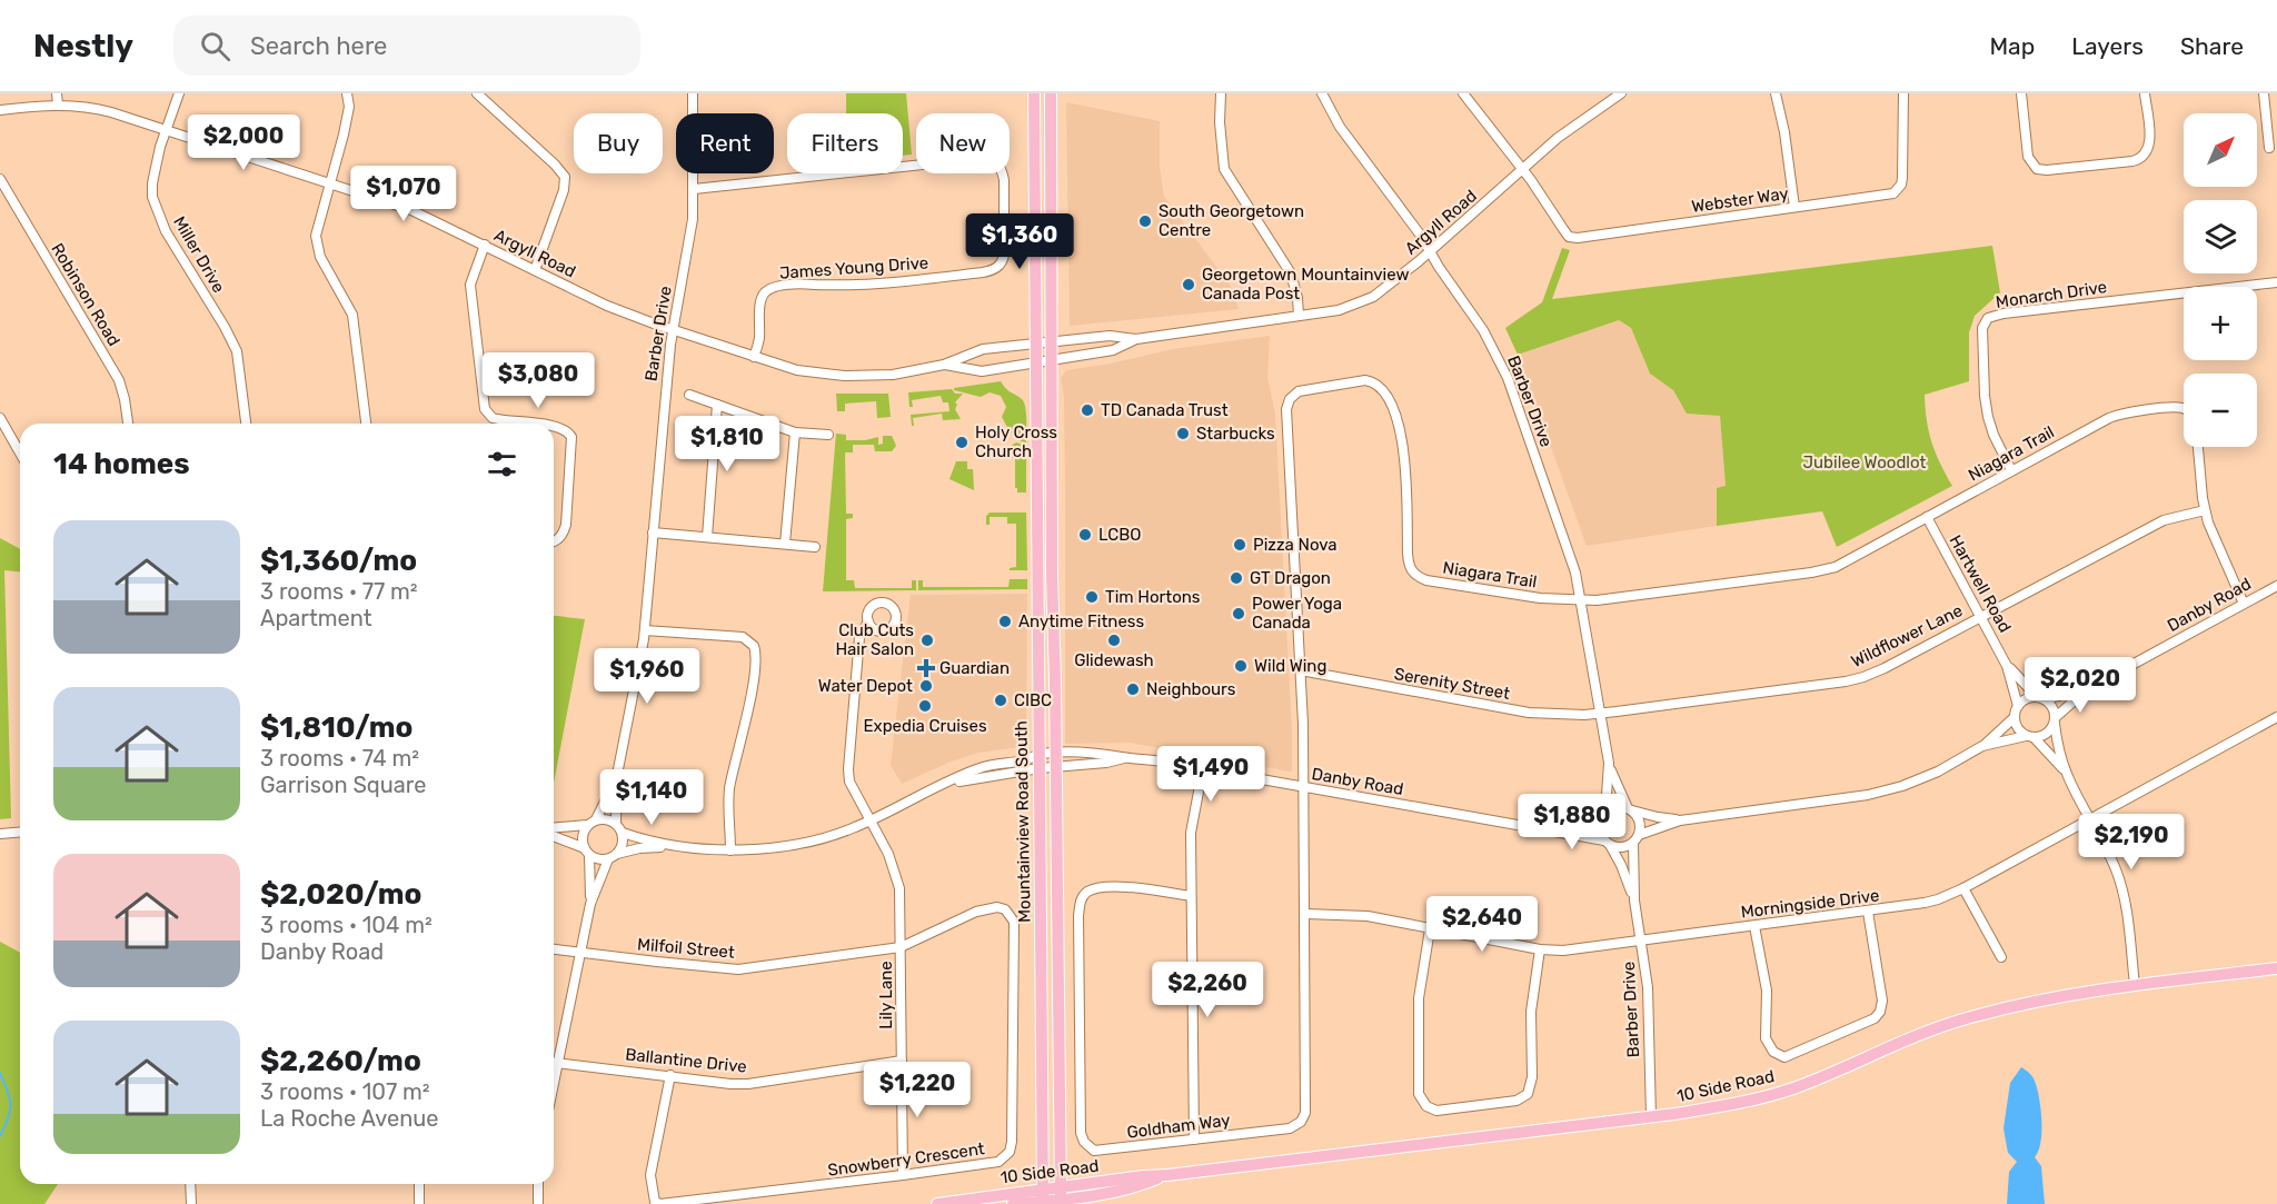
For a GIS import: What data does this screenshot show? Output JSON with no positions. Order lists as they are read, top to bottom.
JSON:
{
  "streets": {
    "main road": ["Mountainview Road South", "10 Side Road"],
    "street": [
      "Webster Way",
      "Argyll Road",
      "Miller Drive",
      "James Young Drive",
      "Robinson Road",
      "Monarch Drive",
      "Barber Drive",
      "Niagara Trail",
      "Hartwell Road",
      "Danby Road",
      "Wildflower Lane",
      "Serenity Street",
      "Morningside Drive",
      "Milfoil Street",
      "Lily Lane",
      "Ballantine Drive",
      "Goldham Way",
      "Snowberry Crescent"
    ]
  },
  "crossings": [
    ["Webster Way", "Argyll Road"],
    ["Argyll Road", "Miller Drive"],
    ["Argyll Road", "James Young Drive"],
    ["Argyll Road", "Barber Drive"],
    ["Argyll Road", "Mountainview Road South"],
    ["James Young Drive", "Barber Drive"],
    ["Monarch Drive", "Niagara Trail"],
    ["Barber Drive", "Niagara Trail"],
    ["Barber Drive", "Danby Road"],
    ["Barber Drive", "Wildflower Lane"],
    ["Barber Drive", "Serenity Street"],
    ["Barber Drive", "Morningside Drive"],
    ["Barber Drive", "10 Side Road"],
    ["Niagara Trail", "Hartwell Road"],
    ["Niagara Trail", "Danby Road"],
    ["Niagara Trail", "Serenity Street"],
    ["Niagara Trail", "Goldham Way"],
    ["Hartwell Road", "Danby Road"],
    ["Hartwell Road", "Wildflower Lane"],
    ["Danby Road", "Mountainview Road South"],
    ["Danby Road", "Lily Lane"],
    ["Danby Road", "Goldham Way"],
    ["Wildflower Lane", "Serenity Street"],
    ["Mountainview Road South", "10 Side Road"],
    ["Morningside Drive", "Goldham Way"],
    ["Milfoil Street", "Lily Lane"],
    ["Milfoil Street", "Snowberry Crescent"],
    ["Lily Lane", "Ballantine Drive"],
    ["Lily Lane", "Snowberry Crescent"],
    ["Ballantine Drive", "Snowberry Crescent"]
  ],
  "parks": ["Jubilee Woodlot"],
  "places": {
    "other": [
      "South Georgetown Centre",
      "Georgetown Mountainview Canada Post",
      "TD Canada Trust",
      "Starbucks",
      "Holy Cross Church",
      "LCBO",
      "Pizza Nova",
      "GT Dragon",
      "Tim Hortons",
      "Power Yoga Canada",
      "Anytime Fitness",
      "Club Cuts Hair Salon",
      "Glidewash",
      "Wild Wing",
      "Water Depot",
      "Neighbours",
      "CIBC",
      "Expedia Cruises"
    ],
    "health": ["Guardian"]
  },
  "north": "top right",
  "page": {
    "header": "Nestly",
    "search": "Search here",
    "nav": ["Map", "Layers", "Share"],
    "map_buttons": ["+", "−"],
    "chip": [
      "Buy",
      "Rent",
      "Filters",
      "New"
    ],
    "price": [
      "$2,000",
      "$1,070",
      "$1,360",
      "$3,080",
      "$1,810",
      "$1,960",
      "$2,020",
      "$1,490",
      "$1,140",
      "$1,880",
      "$2,190",
      "$2,640",
      "$2,260",
      "$1,220"
    ],
    "heading": "14 homes",
    "list": [
      {
        "name": "$1,360/mo",
        "note": "3 rooms · 77 m² · Apartment"
      },
      {
        "name": "$1,810/mo",
        "note": "3 rooms · 74 m² · Garrison Square"
      },
      {
        "name": "$2,020/mo",
        "note": "3 rooms · 104 m² · Danby Road"
      },
      {
        "name": "$2,260/mo",
        "note": "3 rooms · 107 m² · La Roche Avenue"
      }
    ]
  }
}
